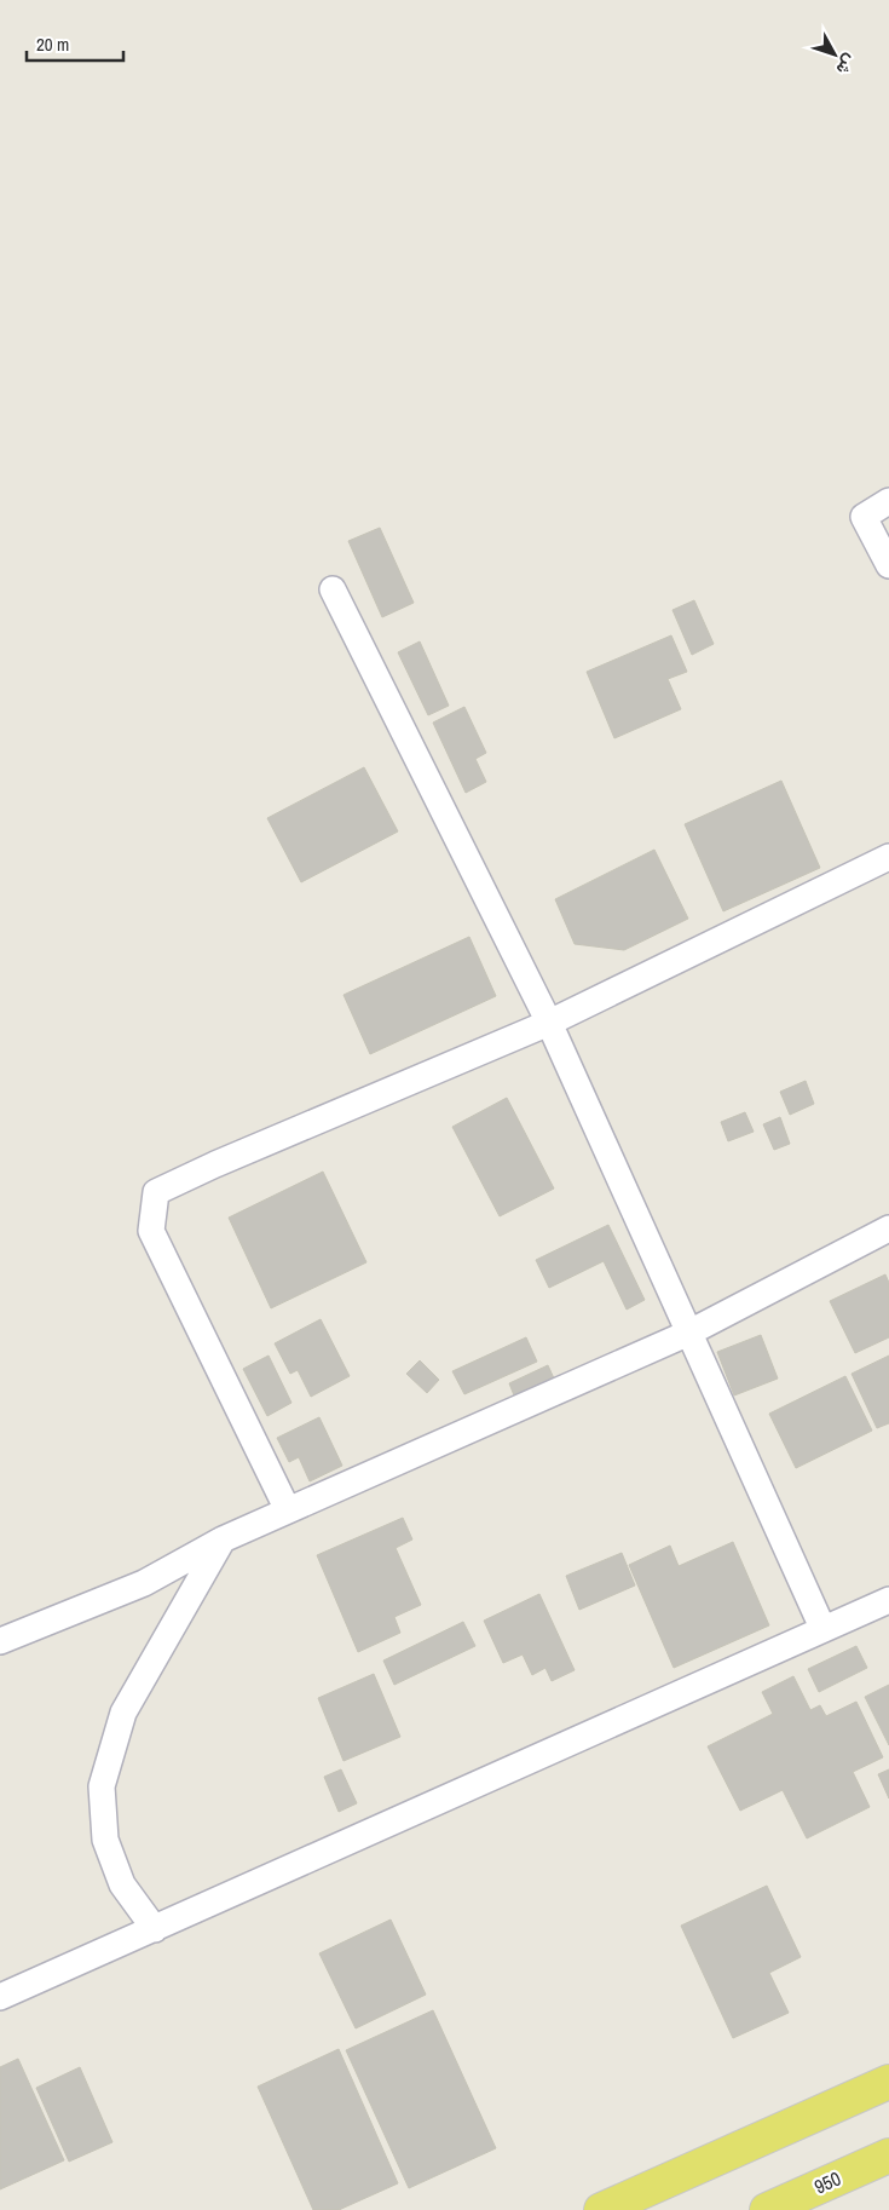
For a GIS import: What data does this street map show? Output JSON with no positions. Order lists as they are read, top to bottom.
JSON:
{
  "streets": {
    "main road": ["950"]
  },
  "scale_bar": "20 m",
  "north": "bottom right"
}
